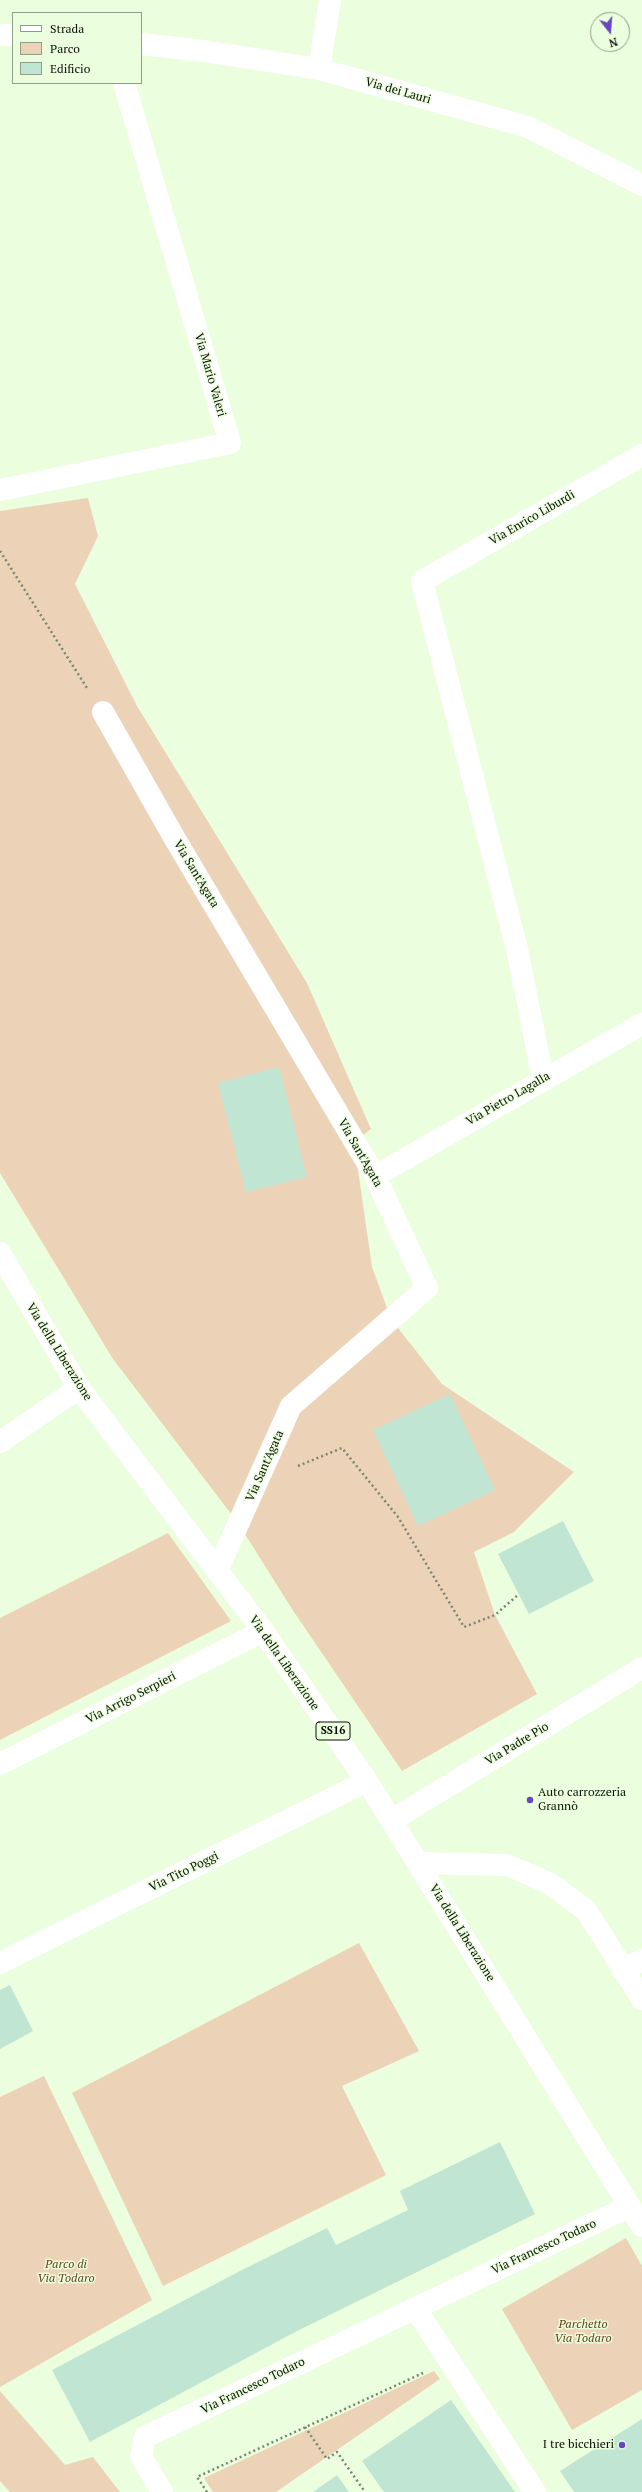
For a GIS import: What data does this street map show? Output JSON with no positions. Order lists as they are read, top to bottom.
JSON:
{
  "streets": {
    "street": [
      "Via dei Lauri",
      "Via Mario Valeri",
      "Via Enrico Liburdi",
      "Via Sant'Agata",
      "Via Pietro Lagalla",
      "Via della Liberazione",
      "Via Arrigo Serpieri",
      "SS16",
      "Via Padre Pio",
      "Via Tito Poggi",
      "Via Francesco Todaro"
    ]
  },
  "crossings": [
    ["Via Enrico Liburdi", "Via Pietro Lagalla"],
    ["Via Sant'Agata", "Via Pietro Lagalla"],
    ["Via Sant'Agata", "Via della Liberazione"],
    ["Via della Liberazione", "Via Arrigo Serpieri"],
    ["Via della Liberazione", "Via Padre Pio"],
    ["Via della Liberazione", "Via Tito Poggi"],
    ["Via della Liberazione", "Via Francesco Todaro"]
  ],
  "parks": ["Parco di Via Todaro", "Parchetto Via Todaro"],
  "places": ["Auto carrozzeria Grannò", "I tre bicchieri"],
  "legend": ["Strada", "Parco", "Edificio"],
  "north": "bottom"
}
